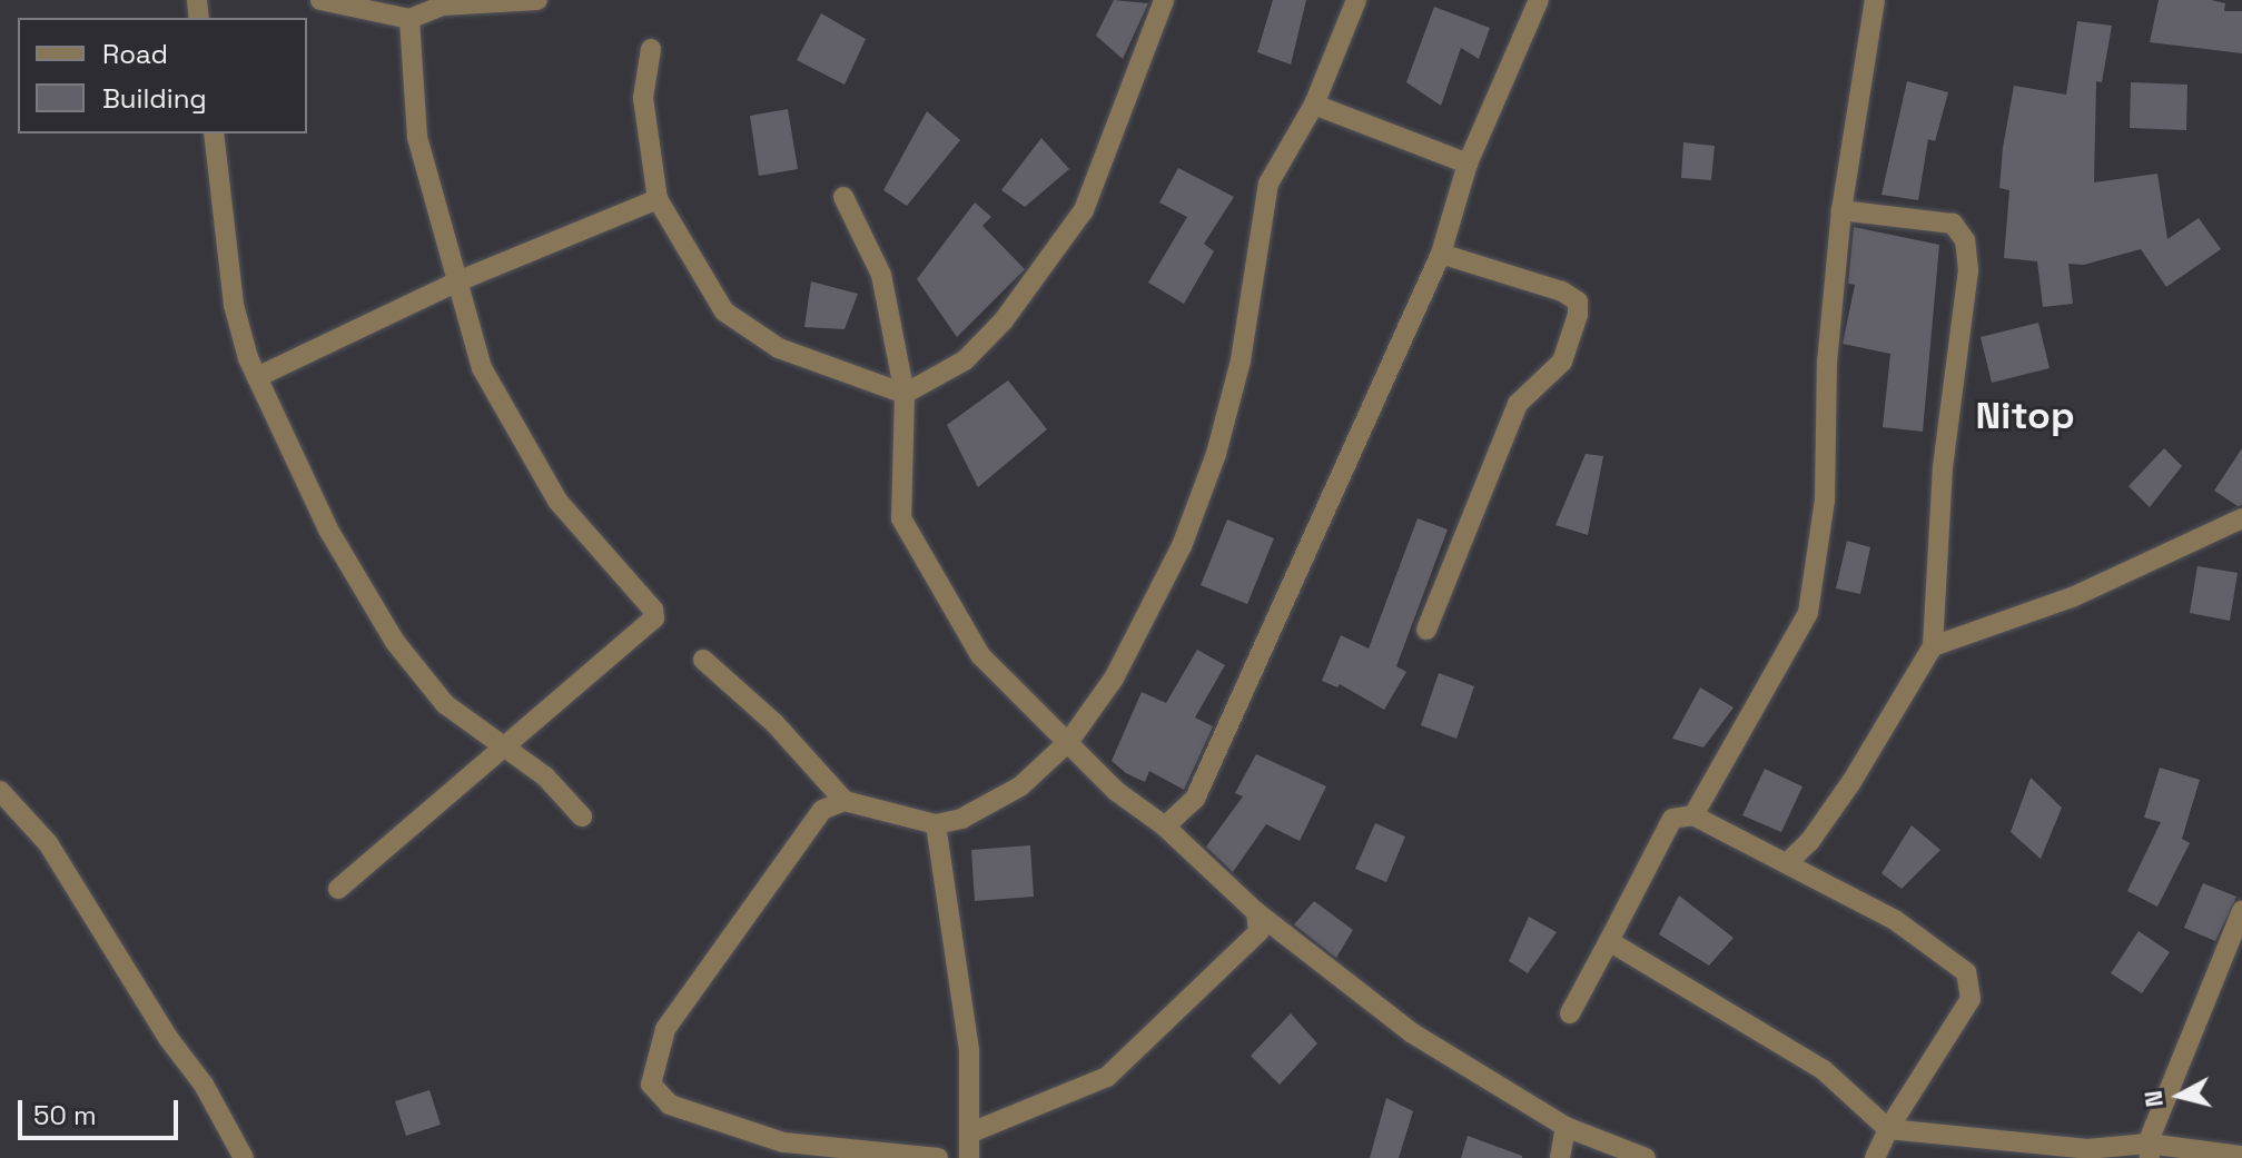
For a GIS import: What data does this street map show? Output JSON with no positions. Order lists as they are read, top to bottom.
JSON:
{
  "districts": ["Nitop"],
  "legend": ["Road", "Building"],
  "scale_bar": "50 m",
  "north": "left"
}
